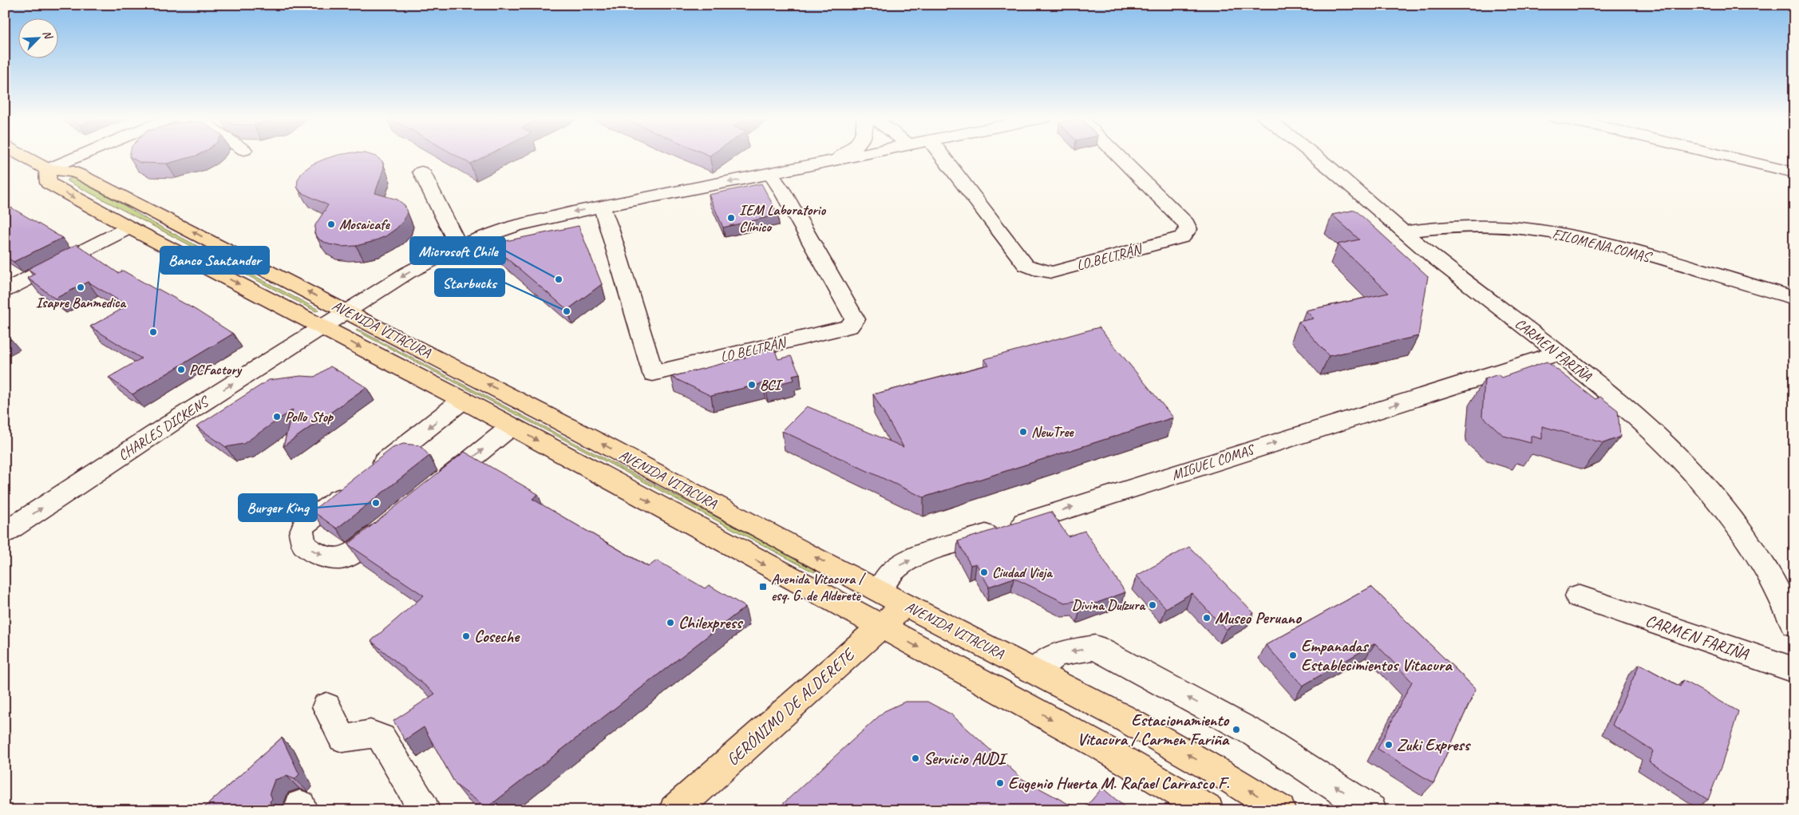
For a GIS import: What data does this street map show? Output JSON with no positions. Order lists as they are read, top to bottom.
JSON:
{
  "streets": {
    "main road": ["AVENIDA VITACURA", "GERÓNIMO DE ALDERETE"],
    "street": [
      "FILOMENA COMAS",
      "LO BELTRÁN",
      "CARMEN FARIÑA",
      "CHARLES DICKENS",
      "MIGUEL COMAS"
    ]
  },
  "crossings": [
    ["FILOMENA COMAS", "CARMEN FARIÑA"],
    ["AVENIDA VITACURA", "CHARLES DICKENS"],
    ["AVENIDA VITACURA", "MIGUEL COMAS"],
    ["AVENIDA VITACURA", "GERÓNIMO DE ALDERETE"],
    ["CARMEN FARIÑA", "MIGUEL COMAS"]
  ],
  "one_way": ["CHARLES DICKENS", "MIGUEL COMAS"],
  "places": {
    "other": [
      "IEM Laboratorio Clínico",
      "Mosaicafe",
      "Microsoft Chile",
      "Isapre Banmedica",
      "Starbucks",
      "Banco Santander",
      "PCFactory",
      "BCI",
      "Pollo Stop",
      "NewTree",
      "Burger King",
      "Ciudad Vieja",
      "Divina Dulzura",
      "Museo Peruano",
      "Chilexpress",
      "Coseche",
      "Empanadas Establecimientos Vitacura",
      "Estacionamiento Vitacura / Carmen Fariña",
      "Zuki Express",
      "Servicio AUDI",
      "Eugenio Huerta M. Rafael Carrasco F."
    ],
    "transit": ["Avenida Vitacura / esq. G. de Alderete"]
  },
  "north": "top right"
}
